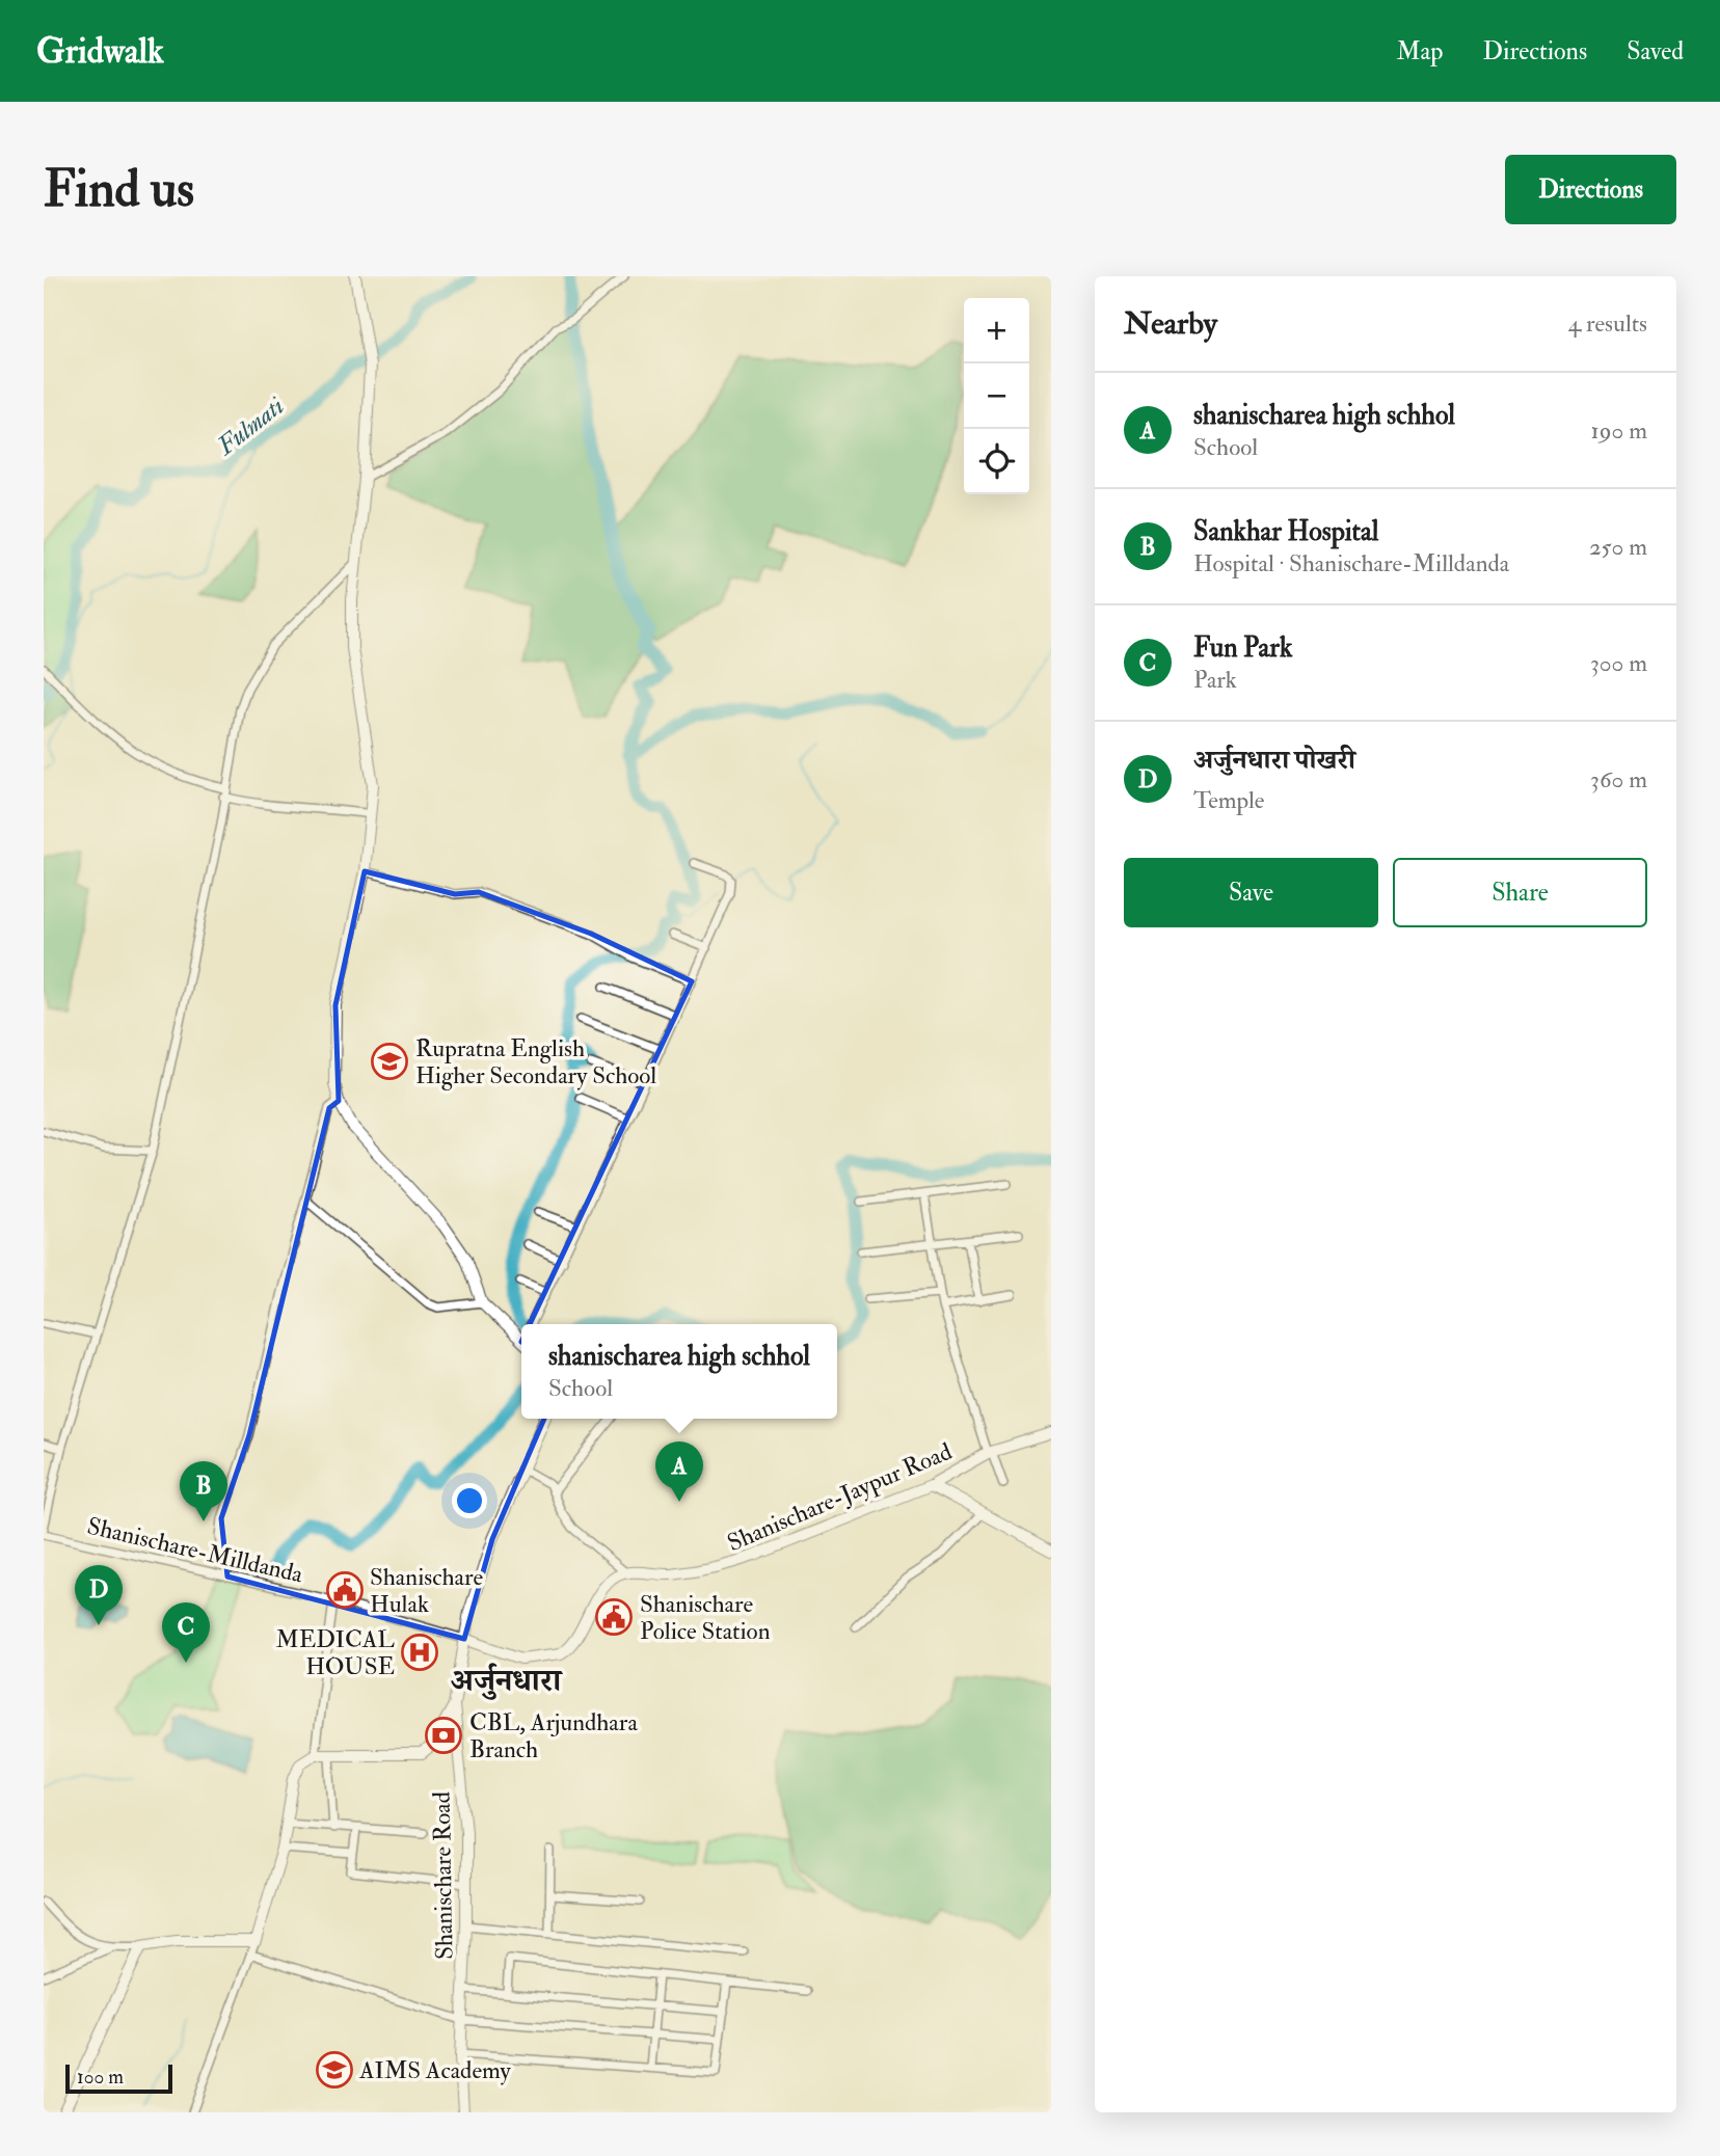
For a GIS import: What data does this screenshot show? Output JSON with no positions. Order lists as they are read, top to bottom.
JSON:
{
  "streets": {
    "street": ["Shanischare-Jaypur Road", "Shanischare-Milldanda", "Shanischare Road"]
  },
  "crossings": [
    ["Shanischare-Milldanda", "Shanischare Road"]
  ],
  "districts": ["अर्जुनधारा"],
  "water": ["Fulmati"],
  "places": {
    "school or university": ["Rupratna English Higher Secondary School", "AIMS Academy"],
    "public building": ["Shanischare Hulak", "Shanischare Police Station"],
    "hospital": ["MEDICAL HOUSE"],
    "bank": ["CBL, Arjundhara Branch"]
  },
  "scale_bar": "100 m",
  "page": {
    "header": "Gridwalk",
    "nav": ["Map", "Directions", "Saved"],
    "buttons": [
      "Directions",
      ["Save", "Share"]
    ],
    "title": "Find us",
    "heading": ["Nearby", "4 results"],
    "map_buttons": ["+", "−"],
    "list": [
      {
        "mark": "A",
        "name": "shanischarea high schhol",
        "note": "School",
        "value": "190 m"
      },
      {
        "mark": "B",
        "name": "Sankhar Hospital",
        "note": "Hospital · Shanischare-Milldanda",
        "value": "250 m"
      },
      {
        "mark": "C",
        "name": "Fun Park",
        "note": "Park",
        "value": "300 m"
      },
      {
        "mark": "D",
        "name": "अर्जुनधारा पोखरी",
        "note": "Temple",
        "value": "360 m"
      }
    ],
    "popup": ["shanischarea high schhol", "School"],
    "pins": [
      "A",
      "B",
      "D",
      "C"
    ],
    "scale": "100 m"
  }
}
